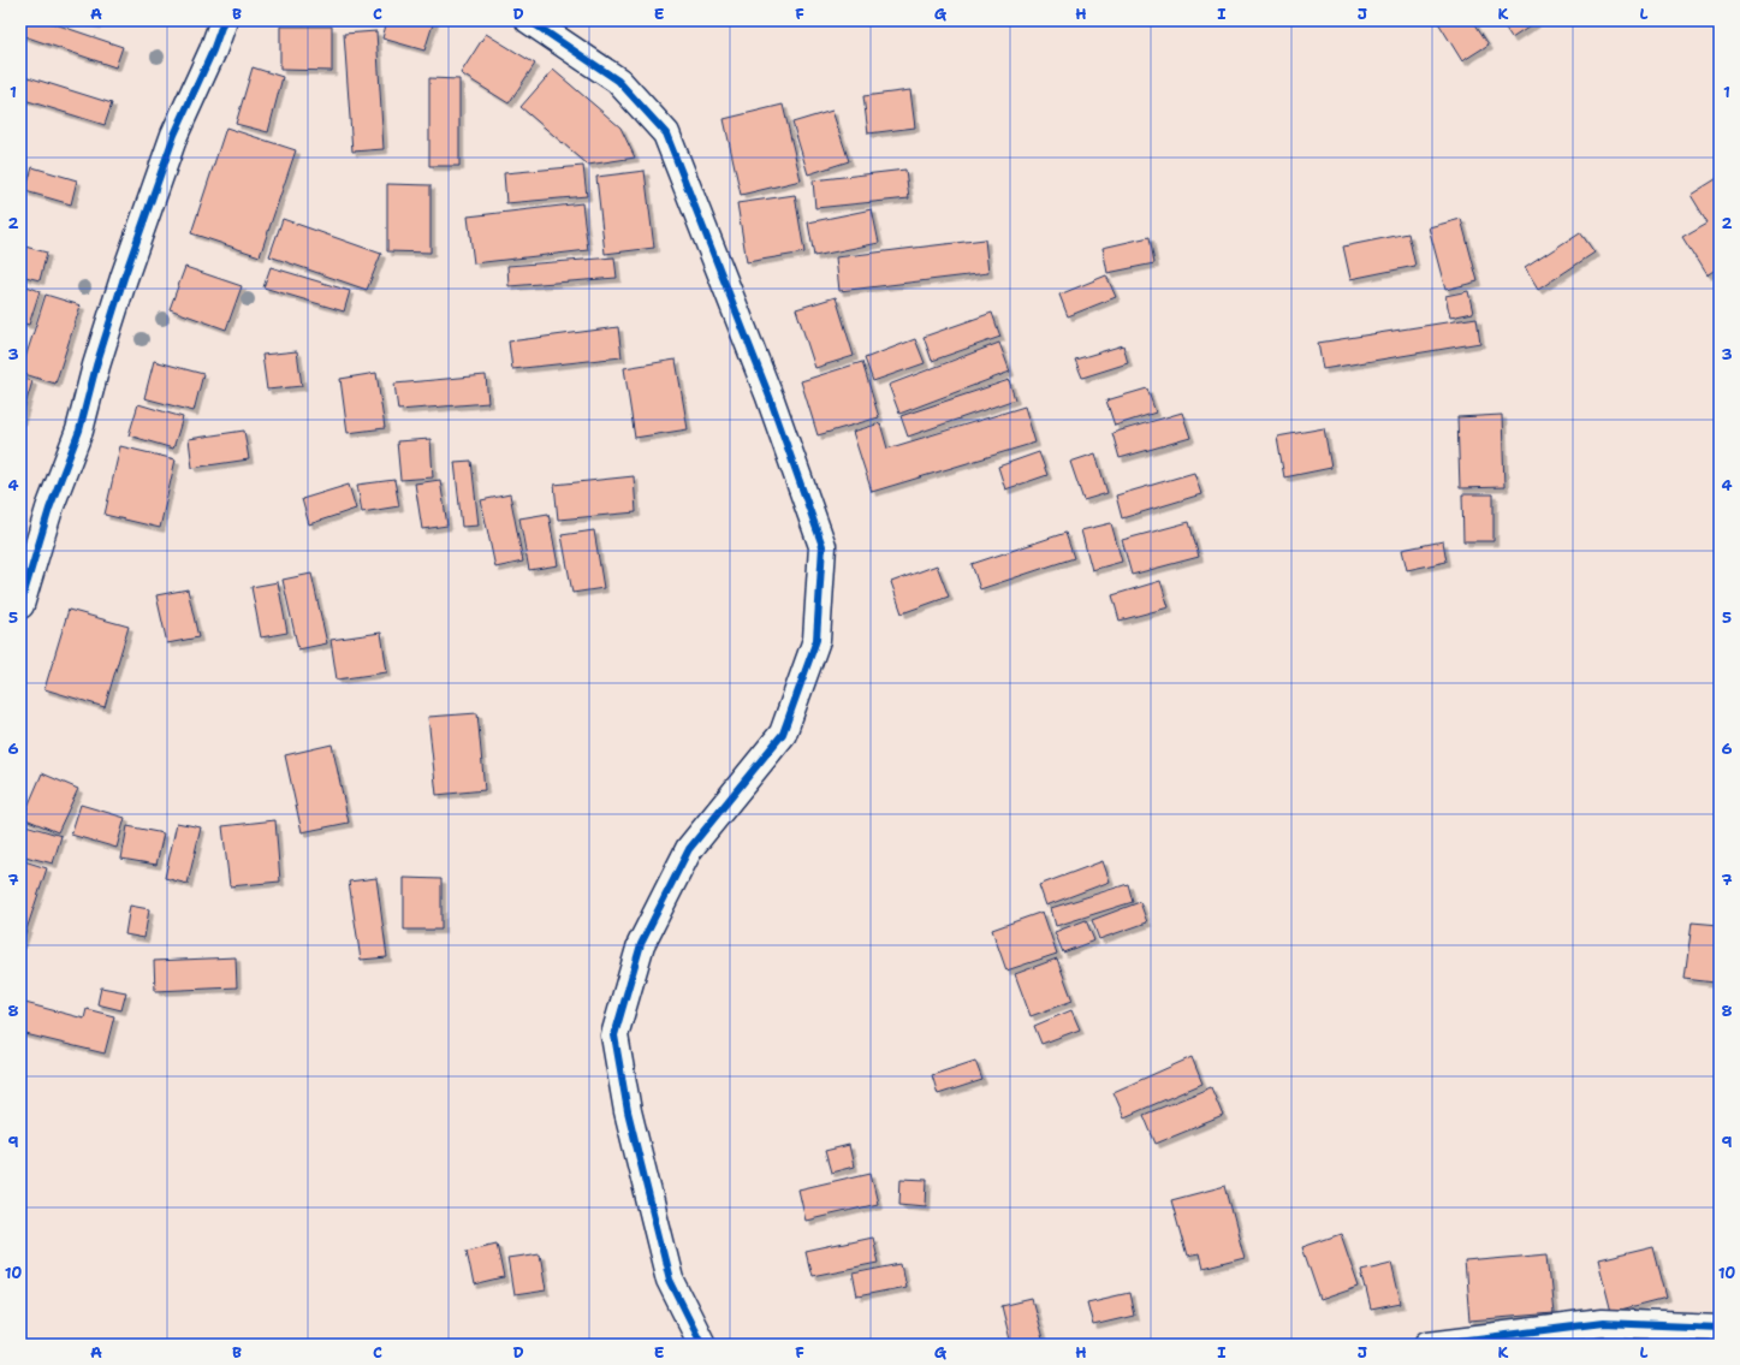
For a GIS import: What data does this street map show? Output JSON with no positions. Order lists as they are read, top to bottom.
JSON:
{
  "grid": {
    "columns": [
      "A",
      "B",
      "C",
      "D",
      "E",
      "F",
      "G",
      "H",
      "I",
      "J",
      "K",
      "L"
    ],
    "rows": [
      "1",
      "2",
      "3",
      "4",
      "5",
      "6",
      "7",
      "8",
      "9",
      "10"
    ]
  }
}
